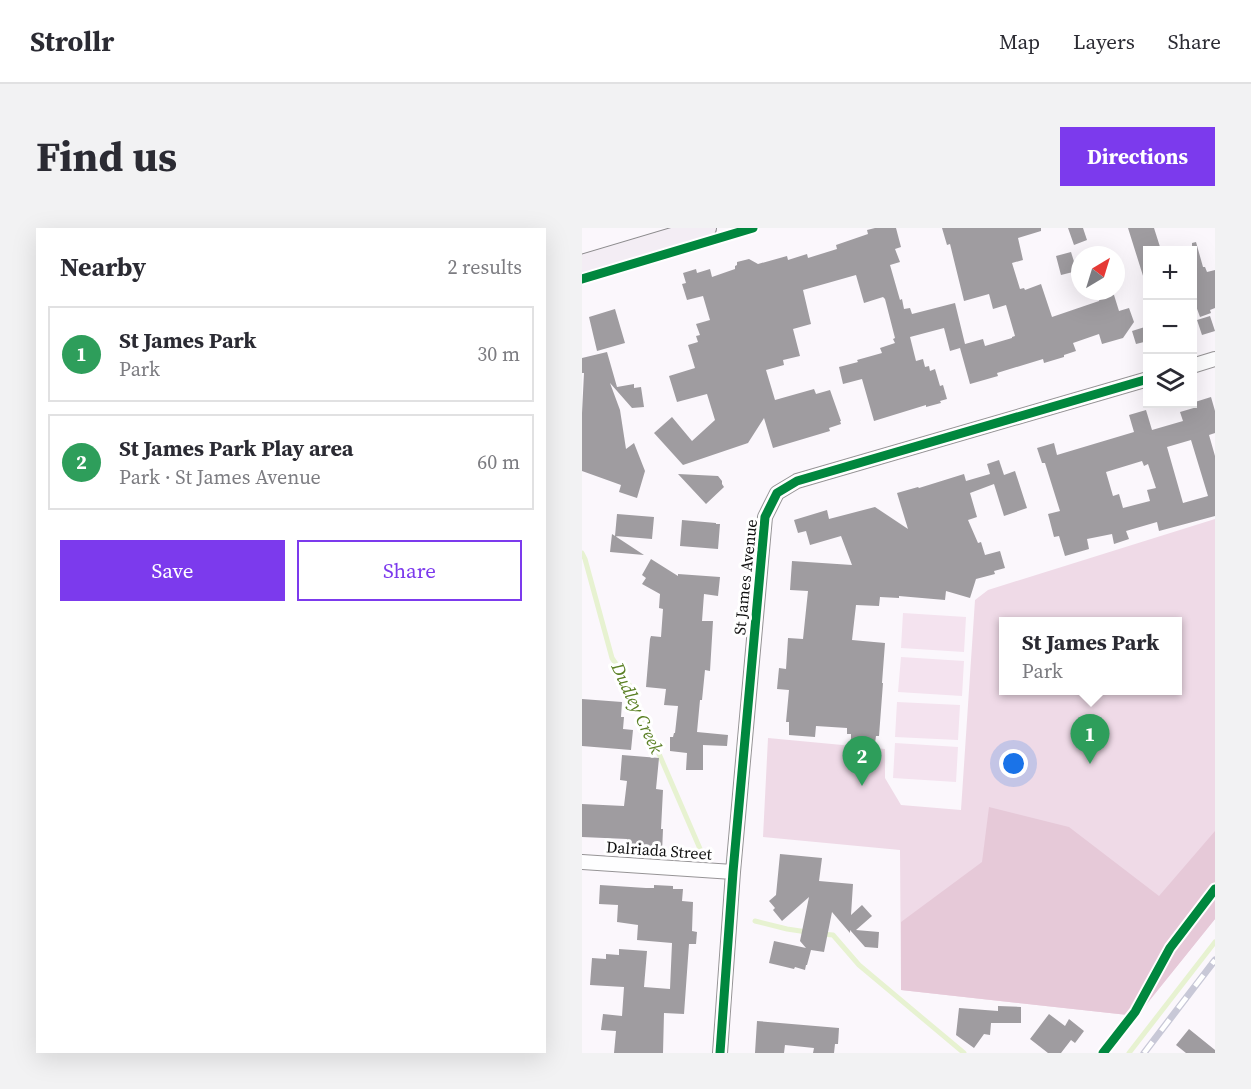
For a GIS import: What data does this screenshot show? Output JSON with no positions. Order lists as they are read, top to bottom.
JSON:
{
  "streets": {
    "street": ["St James Avenue", "Dalriada Street"]
  },
  "crossings": [
    ["St James Avenue", "Dalriada Street"]
  ],
  "water": ["Dudley Creek"],
  "north": "top right",
  "page": {
    "header": "Strollr",
    "nav": ["Map", "Layers", "Share"],
    "title": "Find us",
    "buttons": [
      "Directions",
      ["Save", "Share"]
    ],
    "heading": ["Nearby", "2 results"],
    "map_buttons": ["+", "−"],
    "list": [
      {
        "mark": "1",
        "name": "St James Park",
        "note": "Park",
        "value": "30 m"
      },
      {
        "mark": "2",
        "name": "St James Park Play area",
        "note": "Park · St James Avenue",
        "value": "60 m"
      }
    ],
    "popup": ["St James Park", "Park"],
    "pins": ["1", "2"]
  }
}
